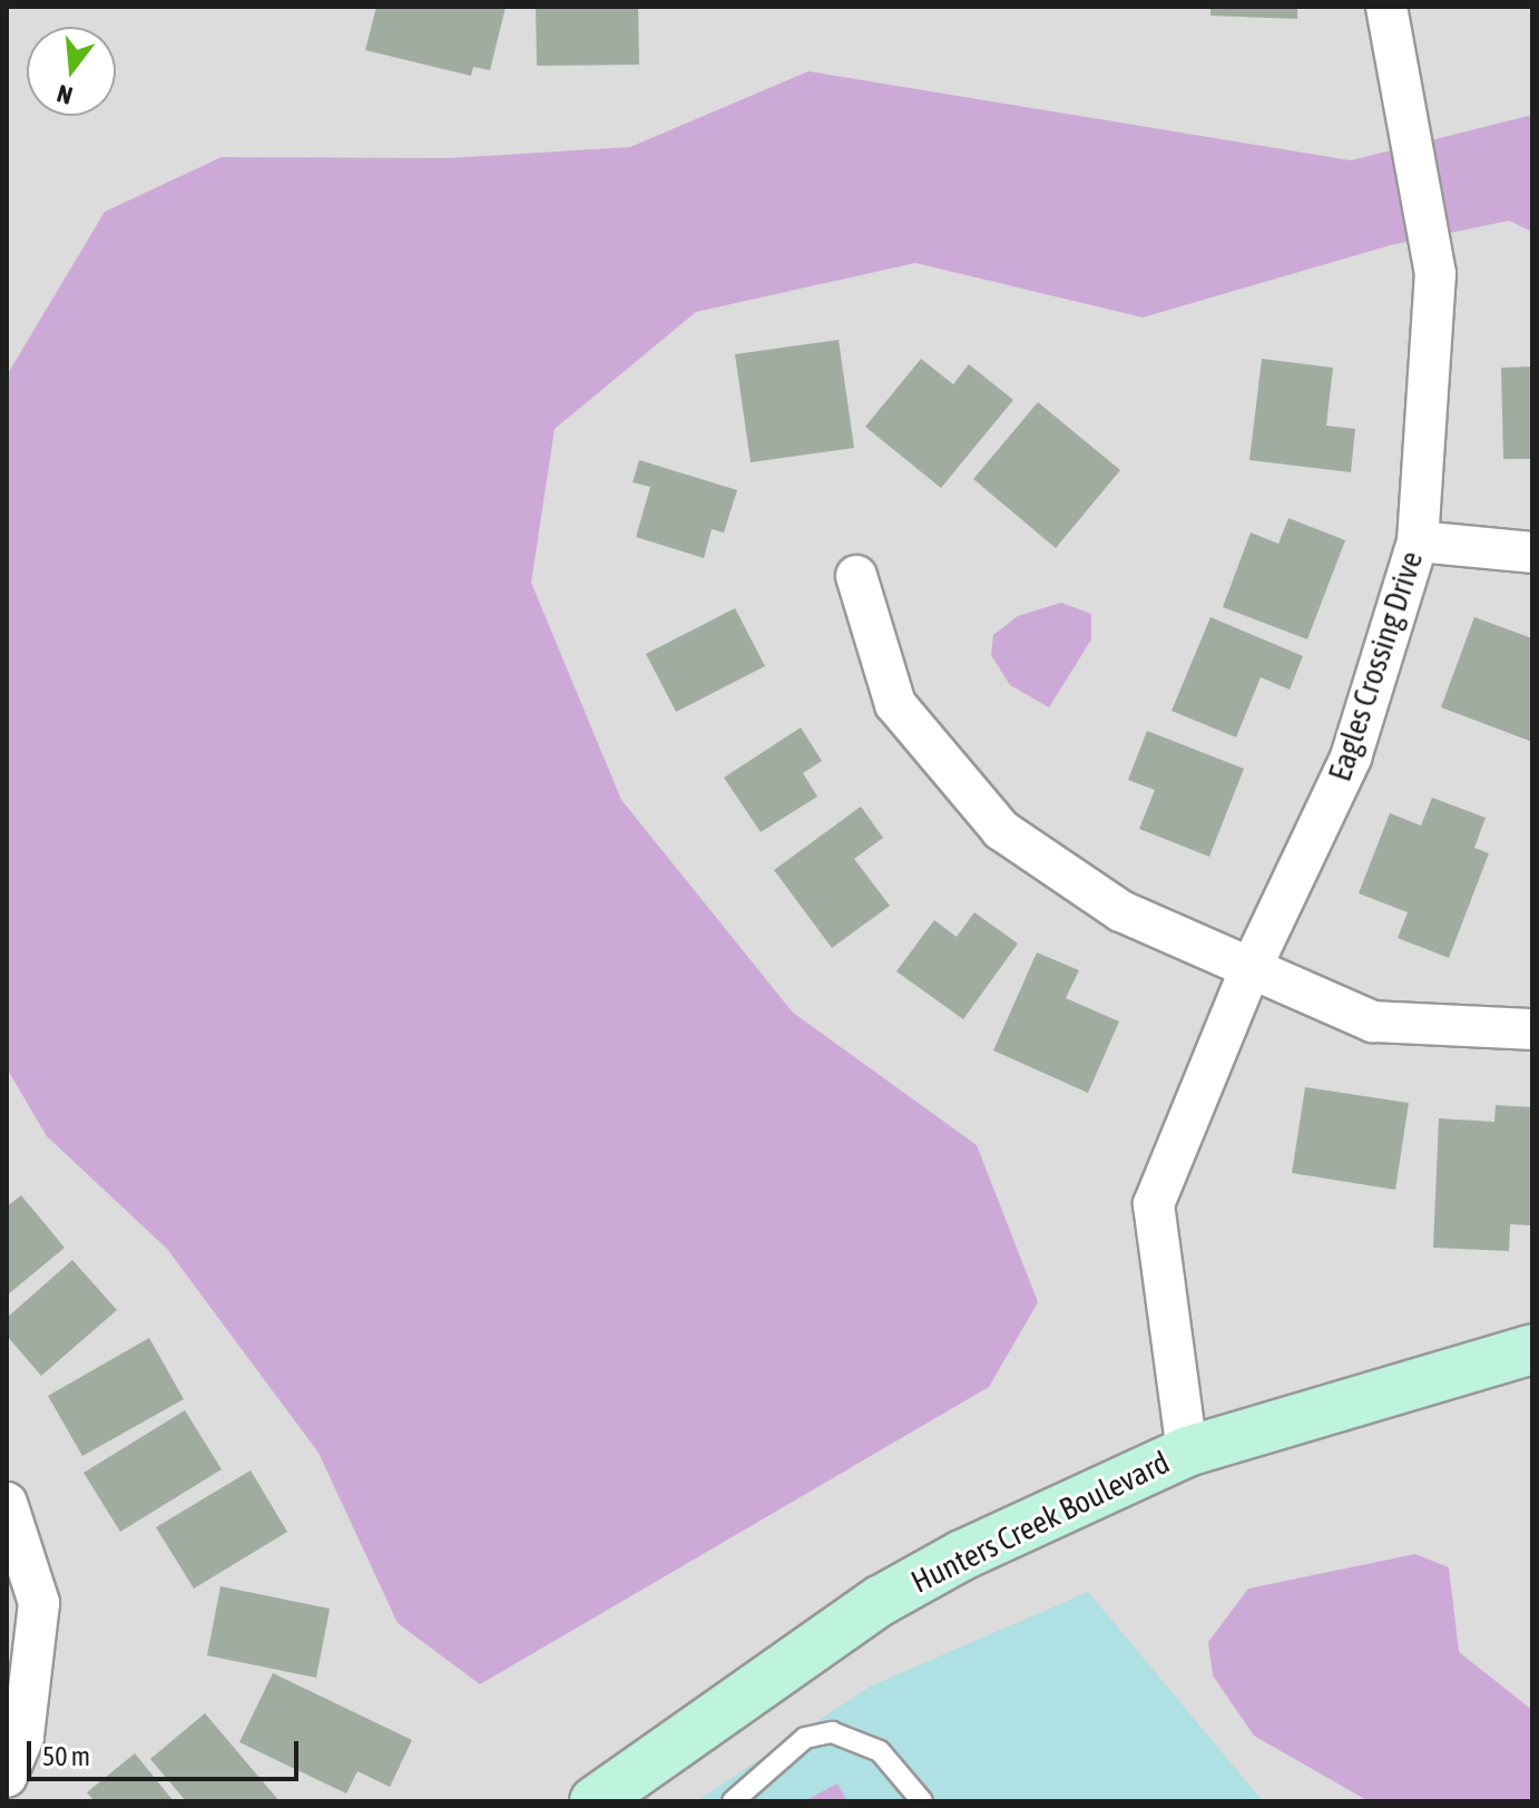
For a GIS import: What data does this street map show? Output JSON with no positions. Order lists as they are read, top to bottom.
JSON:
{
  "streets": {
    "street": ["Eagles Crossing Drive", "Hunters Creek Boulevard"]
  },
  "crossings": [
    ["Eagles Crossing Drive", "Hunters Creek Boulevard"]
  ],
  "scale_bar": "50 m",
  "north": "bottom"
}
